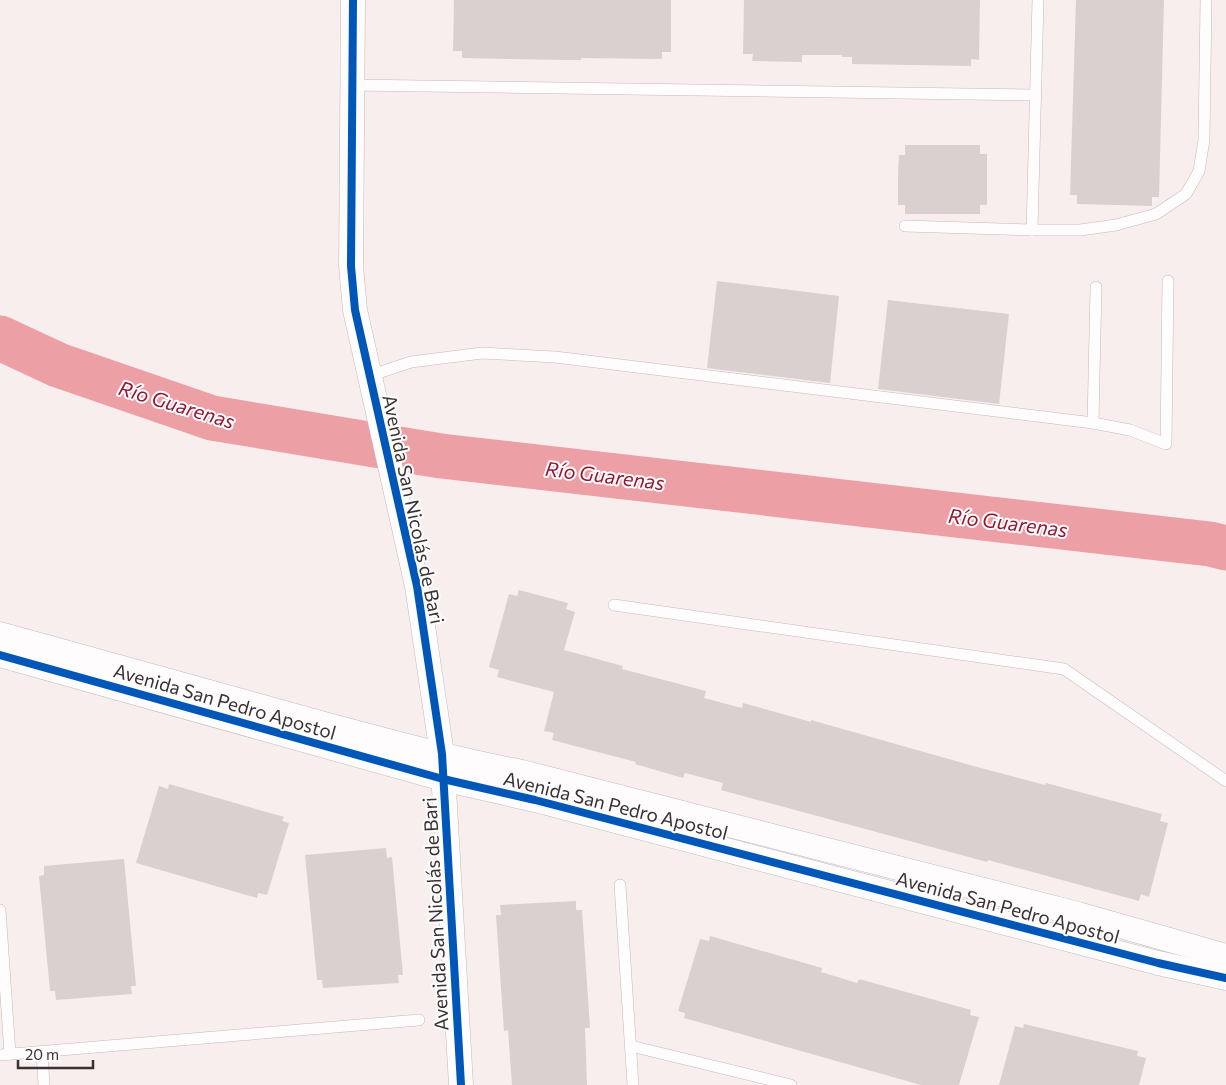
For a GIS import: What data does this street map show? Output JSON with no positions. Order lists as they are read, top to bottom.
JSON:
{
  "streets": {
    "street": ["Avenida San Nicolás de Bari", "Avenida San Pedro Apostol"]
  },
  "crossings": [
    ["Avenida San Nicolás de Bari", "Avenida San Pedro Apostol"]
  ],
  "water": ["Río Guarenas"],
  "scale_bar": "20 m"
}
